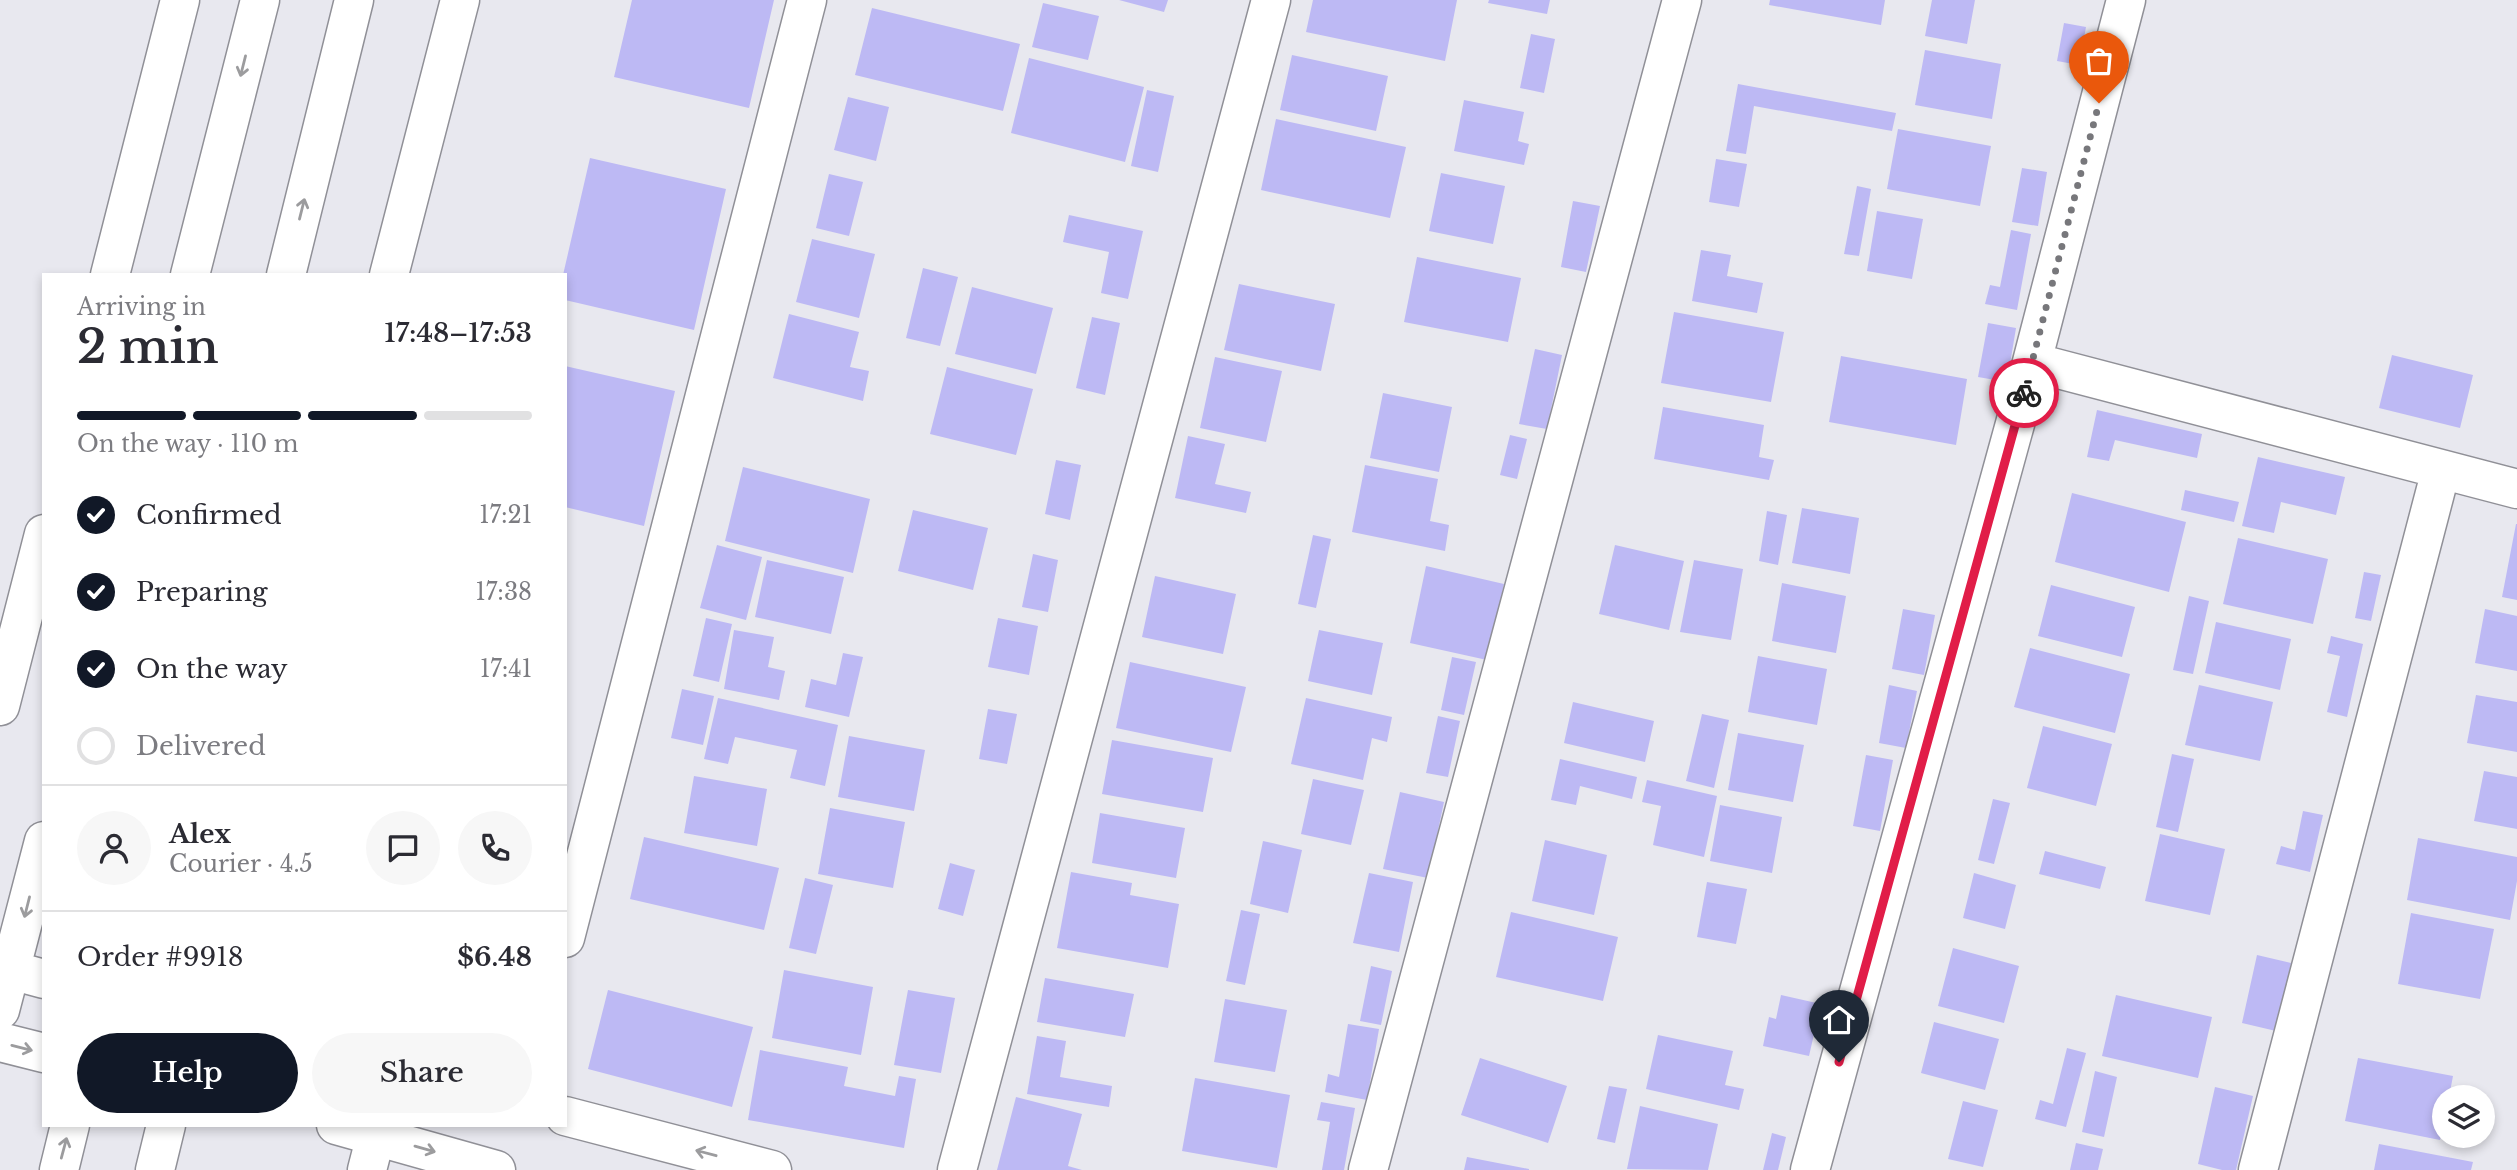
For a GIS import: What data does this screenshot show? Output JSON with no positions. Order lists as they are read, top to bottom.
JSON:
{
  "page": {
    "heading": ["2 min", "Arriving in", "17:48–17:53"],
    "panel": [
      "Alex",
      "Courier · 4.5",
      "Order #9918",
      "$6.48"
    ],
    "bar": "On the way · 110 m",
    "list": [
      ["Confirmed", "17:21"],
      ["Preparing", "17:38"],
      ["On the way", "17:41"],
      "Delivered"
    ],
    "buttons": ["Help", "Share"]
  }
}
